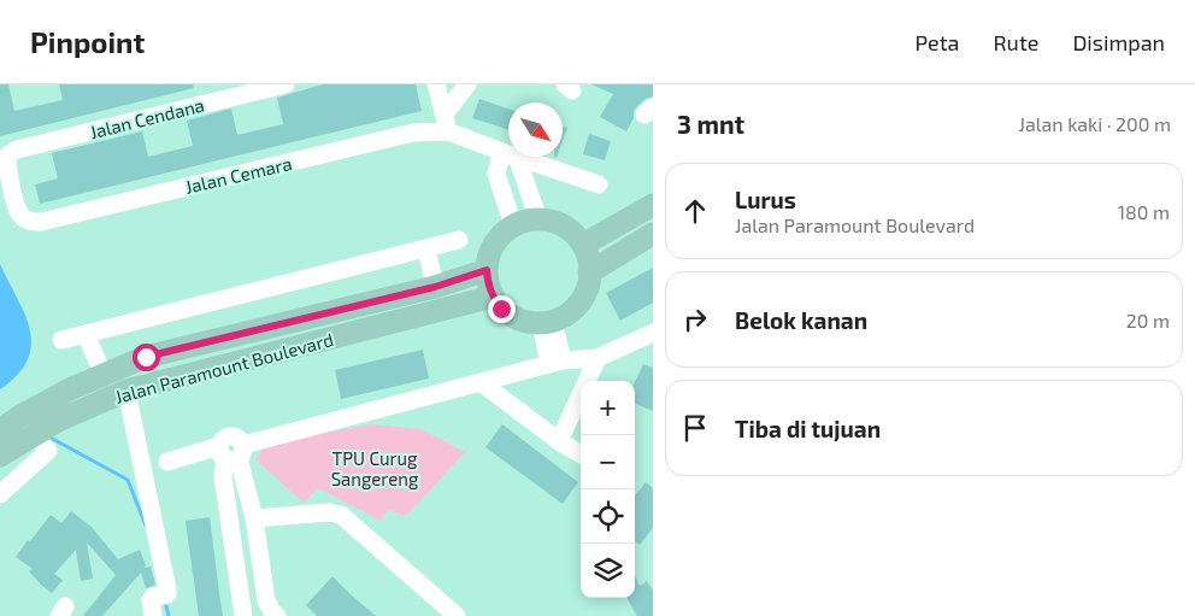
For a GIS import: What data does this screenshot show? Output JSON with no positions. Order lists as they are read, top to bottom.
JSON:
{
  "streets": {
    "main road": ["Jalan Paramount Boulevard"],
    "street": ["Jalan Cendana", "Jalan Cemara"]
  },
  "crossings": [
    ["Jalan Cendana", "Jalan Cemara"]
  ],
  "parks": ["TPU Curug Sangereng"],
  "north": "bottom right",
  "page": {
    "header": "Pinpoint",
    "nav": ["Peta", "Rute", "Disimpan"],
    "heading": ["3 mnt", "Jalan kaki · 200 m"],
    "list": [
      ["Lurus", "Jalan Paramount Boulevard", "180 m"],
      ["Belok kanan", "20 m"],
      "Tiba di tujuan"
    ],
    "map_buttons": ["+", "−"]
  }
}
